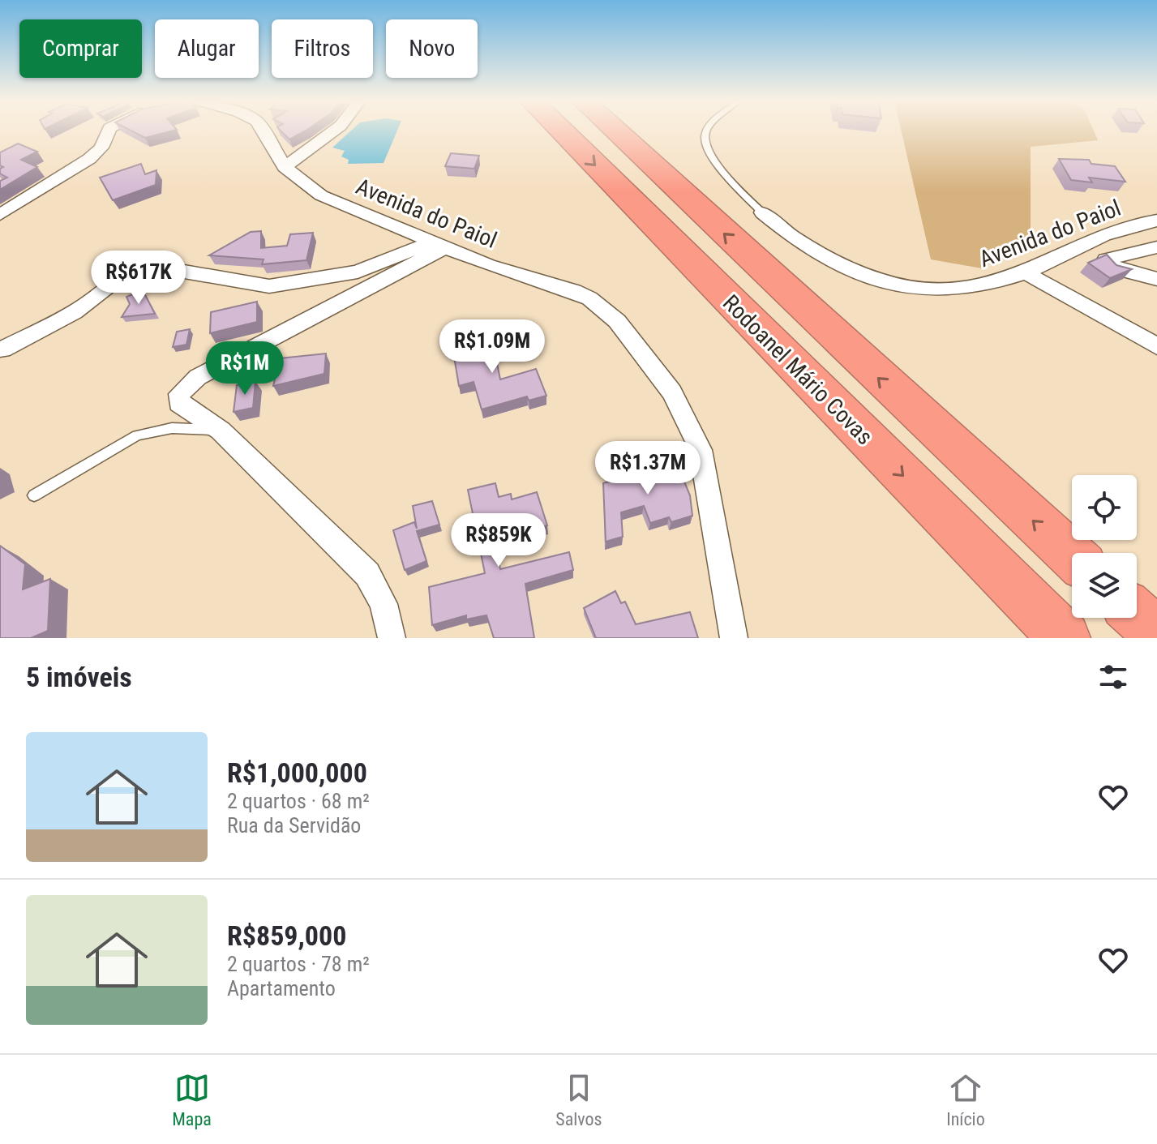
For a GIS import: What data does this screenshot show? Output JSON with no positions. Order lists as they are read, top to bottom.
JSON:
{
  "streets": {
    "highway": ["Rodoanel Mário Covas"],
    "street": ["Avenida do Paiol"]
  },
  "page": {
    "chip": [
      "Comprar",
      "Alugar",
      "Filtros",
      "Novo"
    ],
    "price": [
      "R$617K",
      "R$1.09M",
      "R$1M",
      "R$1.37M",
      "R$859K"
    ],
    "heading": "5 imóveis",
    "list": [
      {
        "name": "R$1,000,000",
        "note": "2 quartos · 68 m² · Rua da Servidão"
      },
      {
        "name": "R$859,000",
        "note": "2 quartos · 78 m² · Apartamento"
      }
    ],
    "tabs": ["Mapa", "Salvos", "Início"]
  }
}
